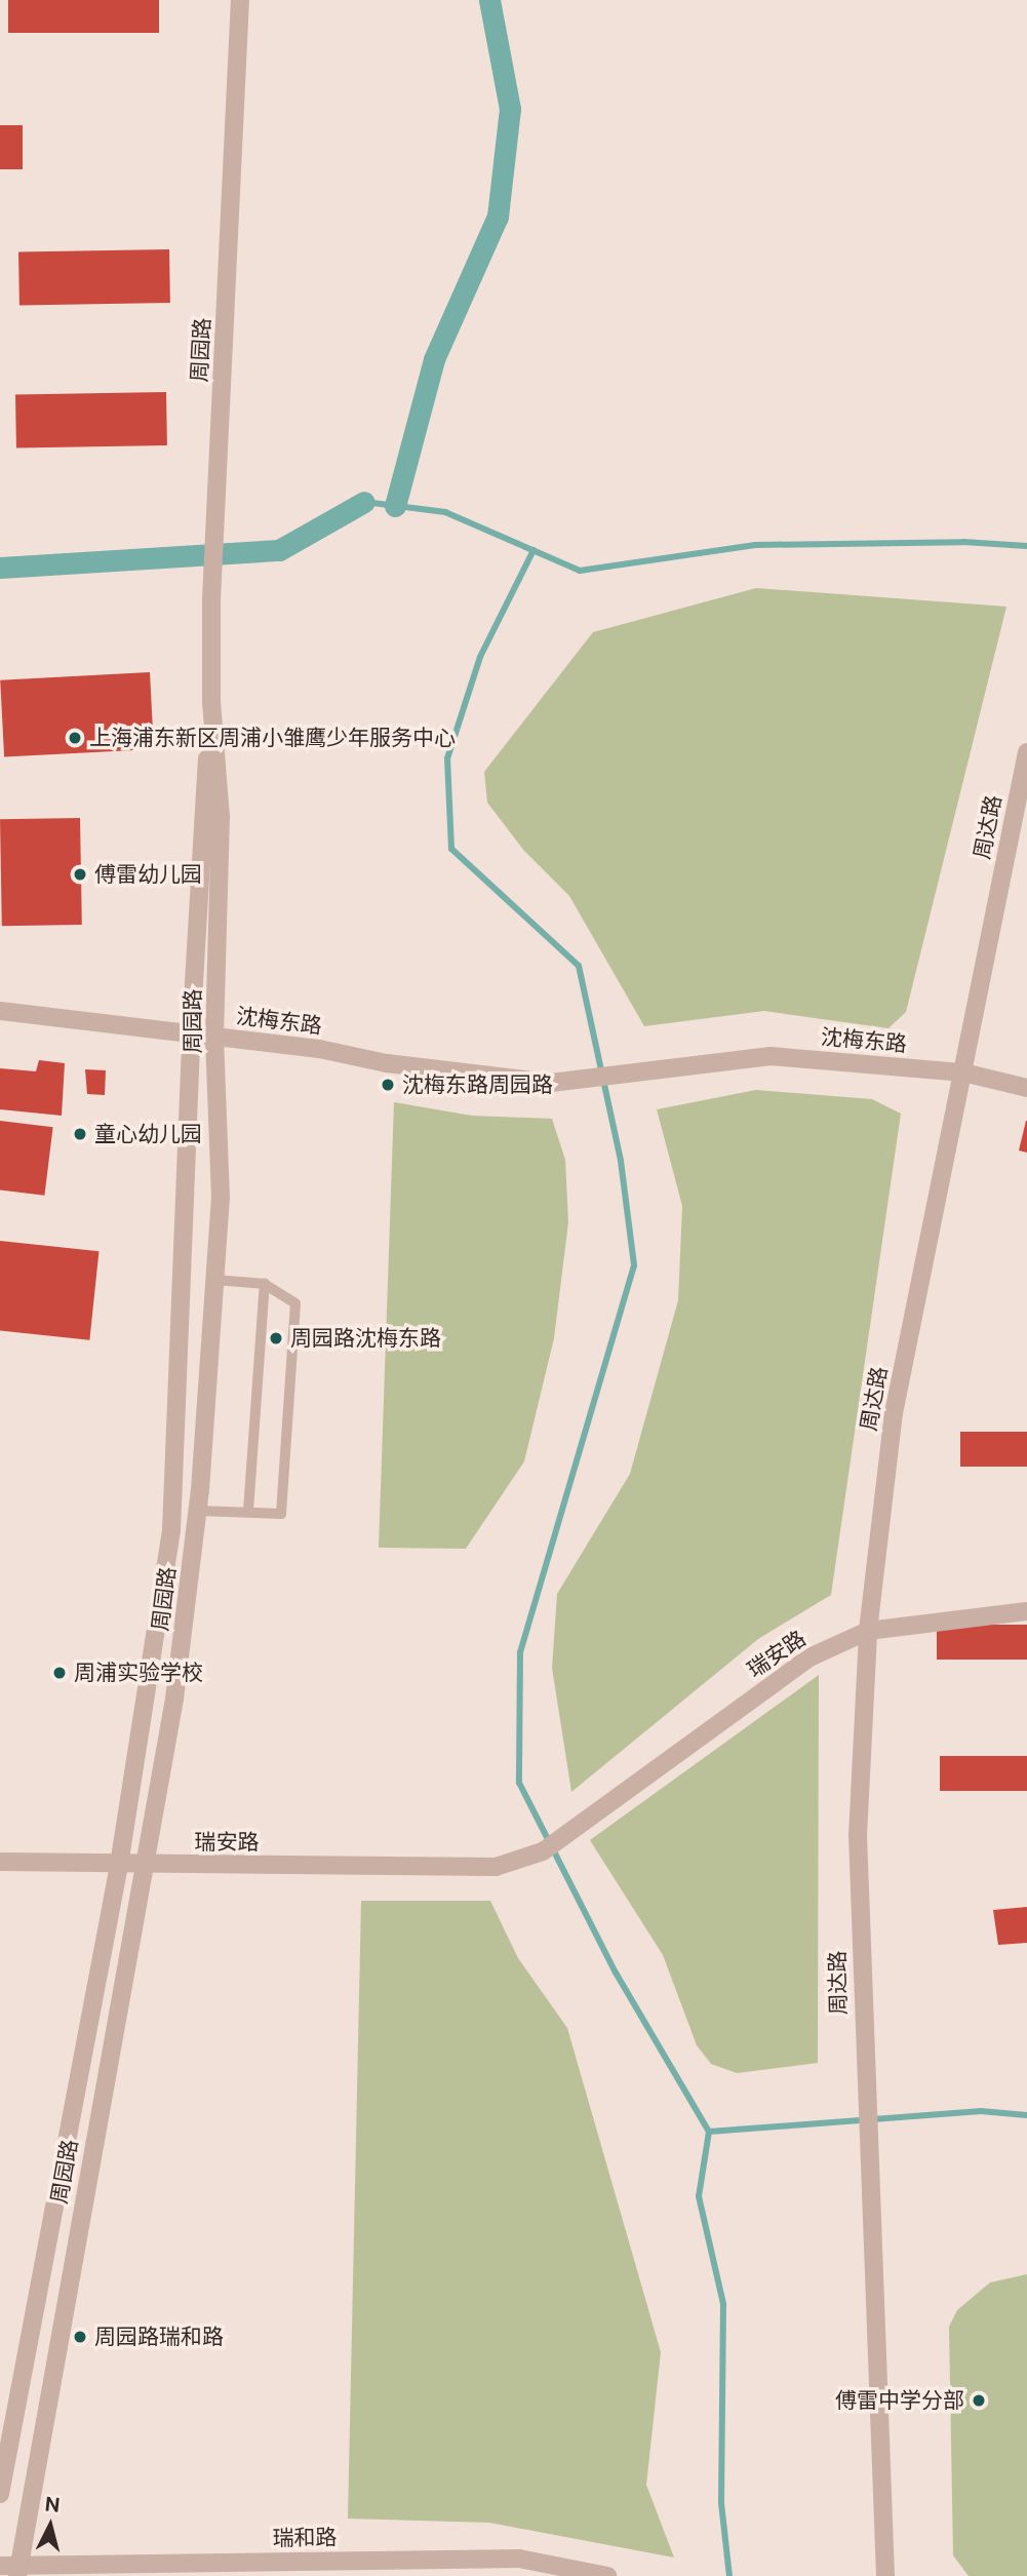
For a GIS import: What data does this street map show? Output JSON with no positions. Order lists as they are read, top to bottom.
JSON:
{
  "streets": {
    "street": [
      "周园路",
      "周达路",
      "沈梅东路",
      "瑞安路",
      "瑞和路"
    ]
  },
  "crossings": [
    ["周园路", "沈梅东路"],
    ["周园路", "瑞安路"],
    ["周园路", "瑞和路"],
    ["周达路", "沈梅东路"],
    ["周达路", "瑞安路"]
  ],
  "places": [
    "上海浦东新区周浦小雏鹰少年服务中心",
    "傅雷幼儿园",
    "沈梅东路周园路",
    "童心幼儿园",
    "周园路沈梅东路",
    "周浦实验学校",
    "周园路瑞和路",
    "傅雷中学分部"
  ],
  "north": "top"
}
